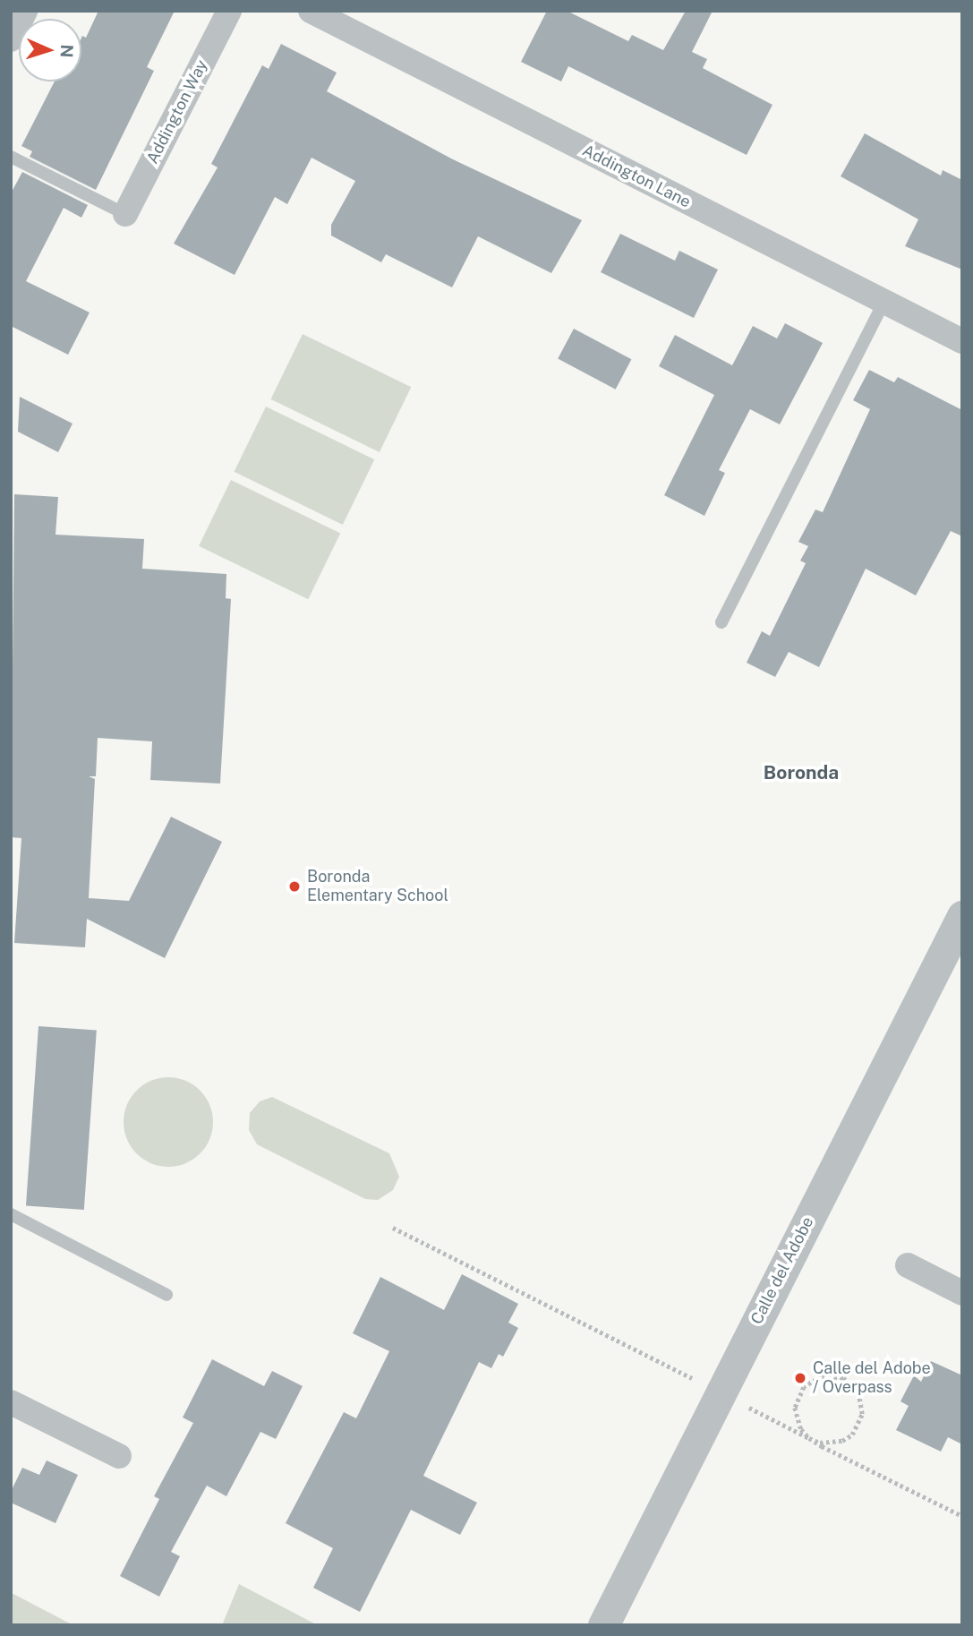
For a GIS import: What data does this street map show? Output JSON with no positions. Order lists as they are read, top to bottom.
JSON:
{
  "streets": {
    "street": ["Addington Way", "Addington Lane", "Calle del Adobe"]
  },
  "districts": ["Boronda"],
  "places": ["Boronda Elementary School", "Calle del Adobe / Overpass"],
  "north": "right"
}
